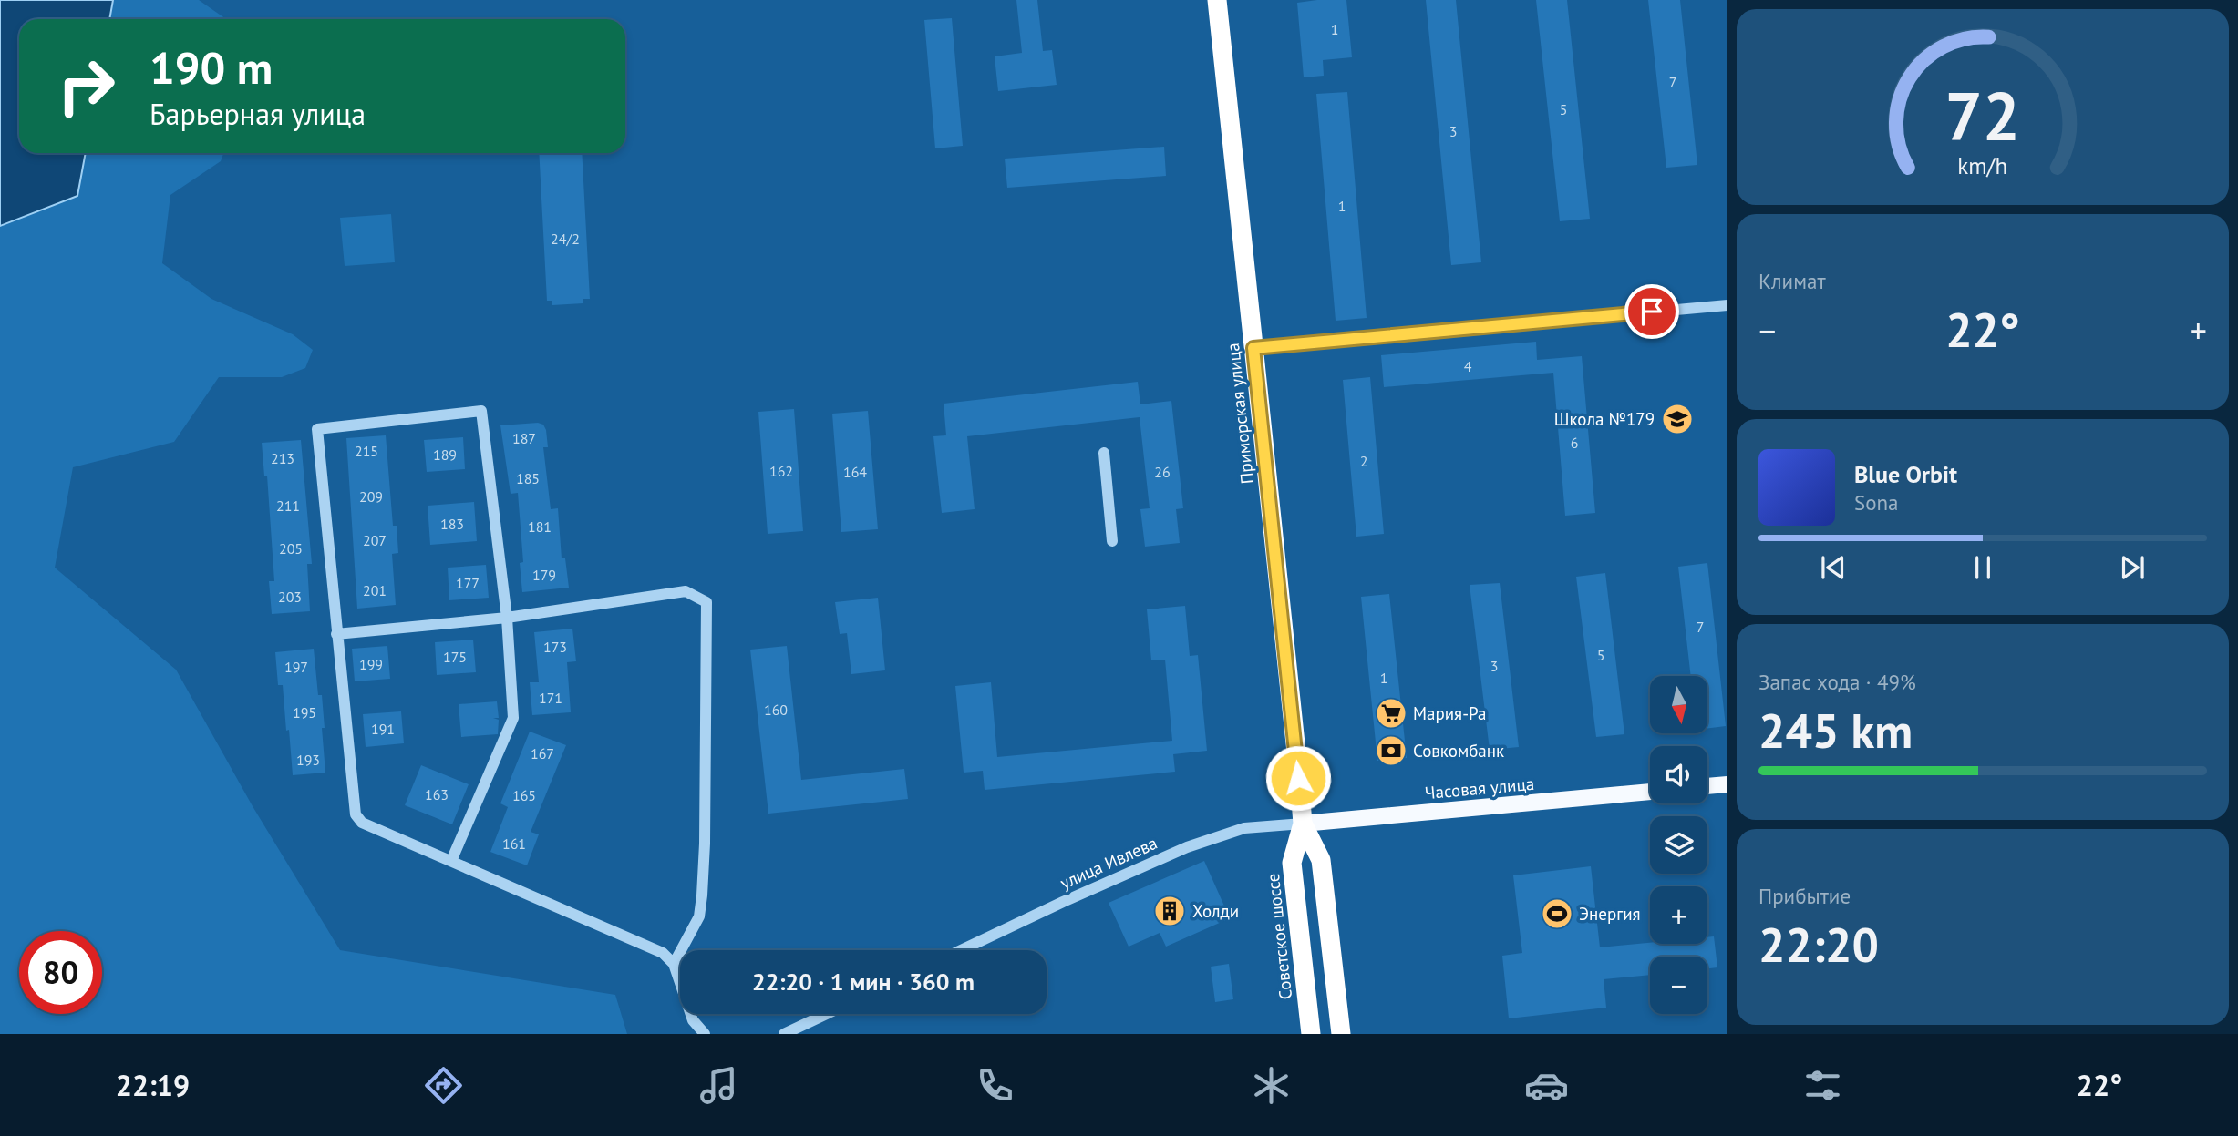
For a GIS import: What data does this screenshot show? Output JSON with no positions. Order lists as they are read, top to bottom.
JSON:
{
  "streets": {
    "highway": ["Приморская улица", "Советское шоссе"],
    "main road": ["Часовая улица"],
    "street": ["улица Ивлева"]
  },
  "crossings": [
    ["Приморская улица", "Часовая улица"],
    ["Приморская улица", "улица Ивлева"],
    ["Приморская улица", "Советское шоссе"],
    ["Часовая улица", "улица Ивлева"],
    ["Часовая улица", "Советское шоссе"],
    ["улица Ивлева", "Советское шоссе"]
  ],
  "places": {
    "school or university": ["Школа №179"],
    "supermarket": ["Мария-Ра"],
    "bank": ["Совкомбанк"],
    "building": ["Холди"],
    "sports": ["Энергия"]
  },
  "house_numbers": [
    "1",
    "7",
    "5",
    "3",
    "1",
    "24/2",
    "4",
    "187",
    "6",
    "215",
    "189",
    "213",
    "2",
    "162",
    "164",
    "26",
    "185",
    "209",
    "211",
    "183",
    "181",
    "207",
    "205",
    "179",
    "177",
    "201",
    "203",
    "7",
    "173",
    "5",
    "175",
    "199",
    "3",
    "197",
    "1",
    "171",
    "160",
    "195",
    "191",
    "167",
    "193",
    "163",
    "165",
    "161"
  ],
  "north": "bottom",
  "page": {
    "turn": ["190 m", "Барьерная улица"],
    "tile": [
      "Климат",
      ["Запас хода · 49%", "245 km"],
      ["Прибытие", "22:20"]
    ],
    "heat": ["−", "22°", "+"],
    "song": ["Blue Orbit", "Sona"],
    "map_buttons": ["+", "−"],
    "limit": "80",
    "trip": "22:20 · 1 мин · 360 m",
    "tabs": ["22:19", "22°"],
    "gauge": ["72", "km/h"]
  }
}
